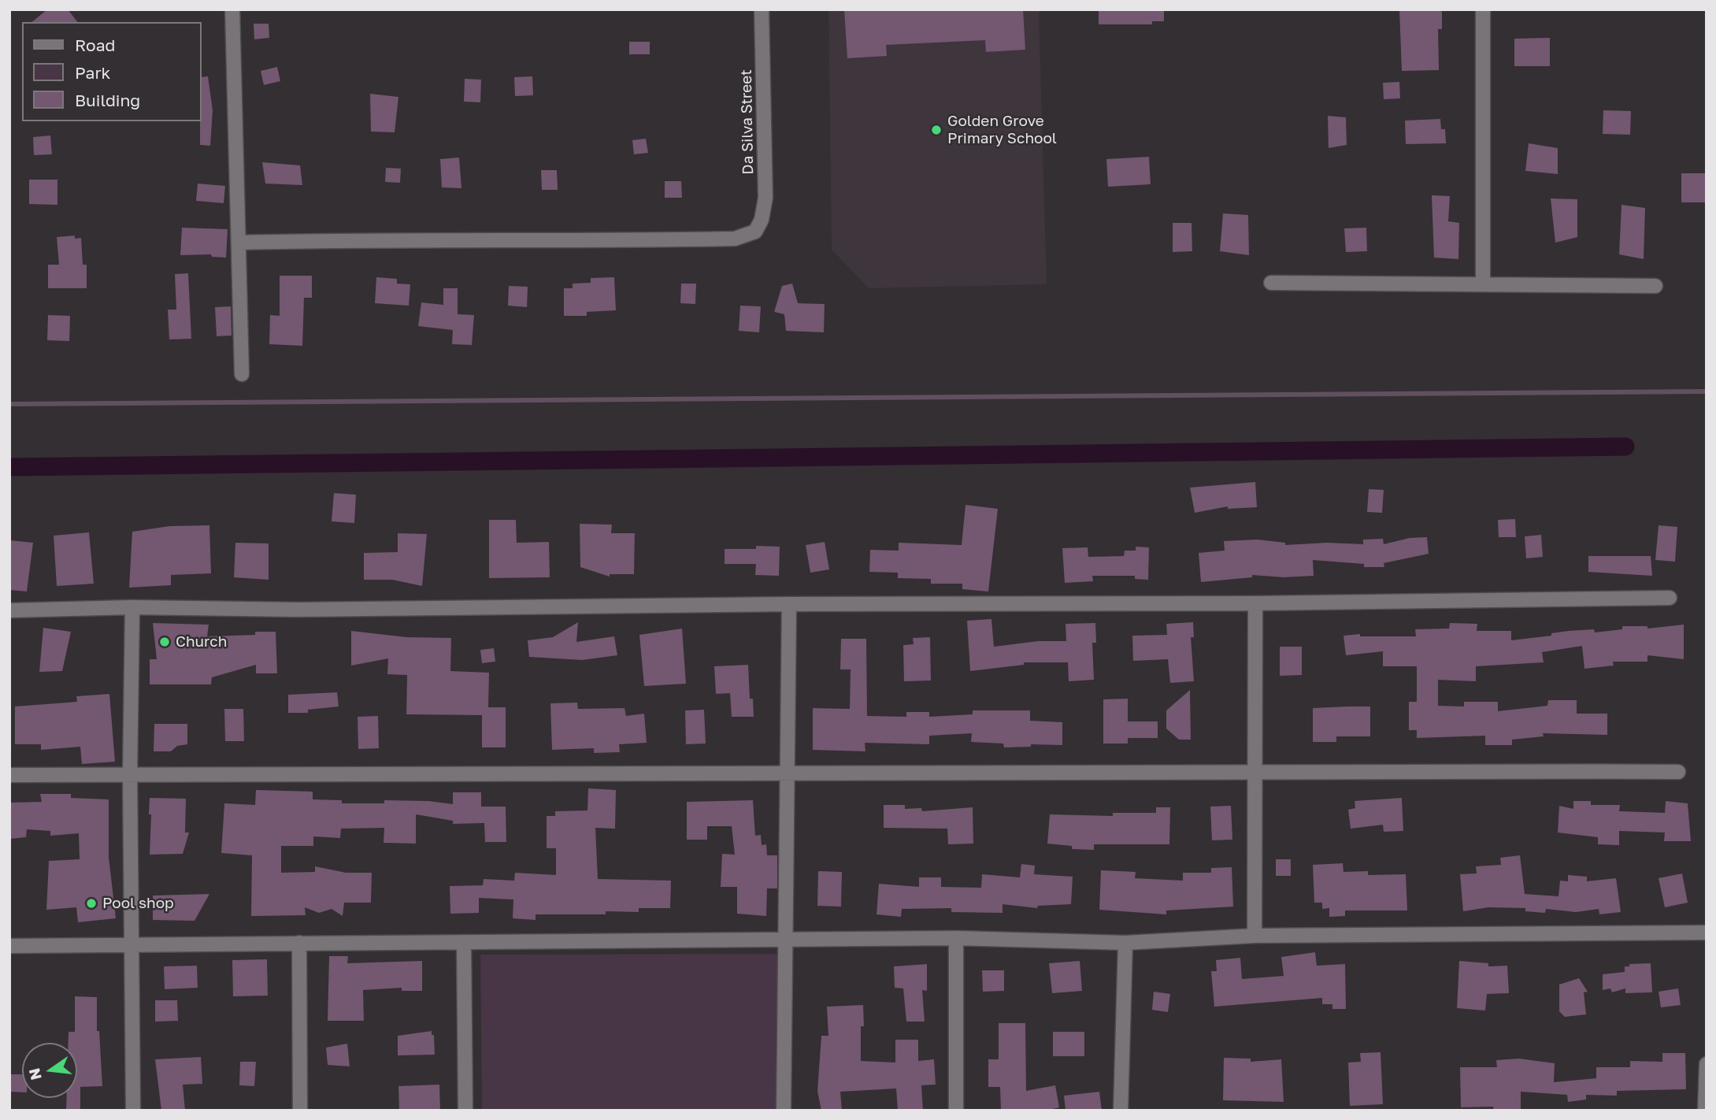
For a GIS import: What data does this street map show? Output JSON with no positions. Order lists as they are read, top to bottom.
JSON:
{
  "streets": {
    "street": ["Da Silva Street"]
  },
  "places": ["Golden Grove Primary School", "Church", "Pool shop"],
  "legend": ["Road", "Park", "Building"],
  "north": "left"
}
